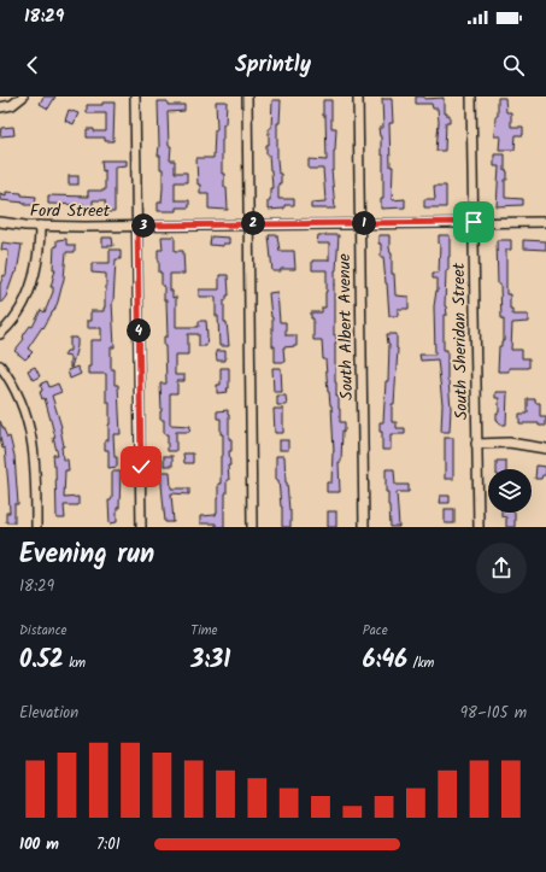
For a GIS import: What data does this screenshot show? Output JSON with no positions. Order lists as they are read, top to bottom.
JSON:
{
  "streets": {
    "street": ["Ford Street", "South Albert Avenue", "South Sheridan Street"]
  },
  "crossings": [
    ["Ford Street", "South Albert Avenue"],
    ["Ford Street", "South Sheridan Street"]
  ],
  "page": {
    "status": "18:29",
    "header": "Sprintly",
    "pins": [
      "1",
      "2",
      "3",
      "4"
    ],
    "heading": ["Evening run", "18:29"],
    "stats": [
      ["Distance", "0.52 km"],
      ["Time", "3:31"],
      ["Pace", "6:46 /km"]
    ],
    "chart": ["Elevation", "98–105 m"],
    "list": [
      {
        "name": "100 m",
        "note": "7:01"
      }
    ]
  }
}
